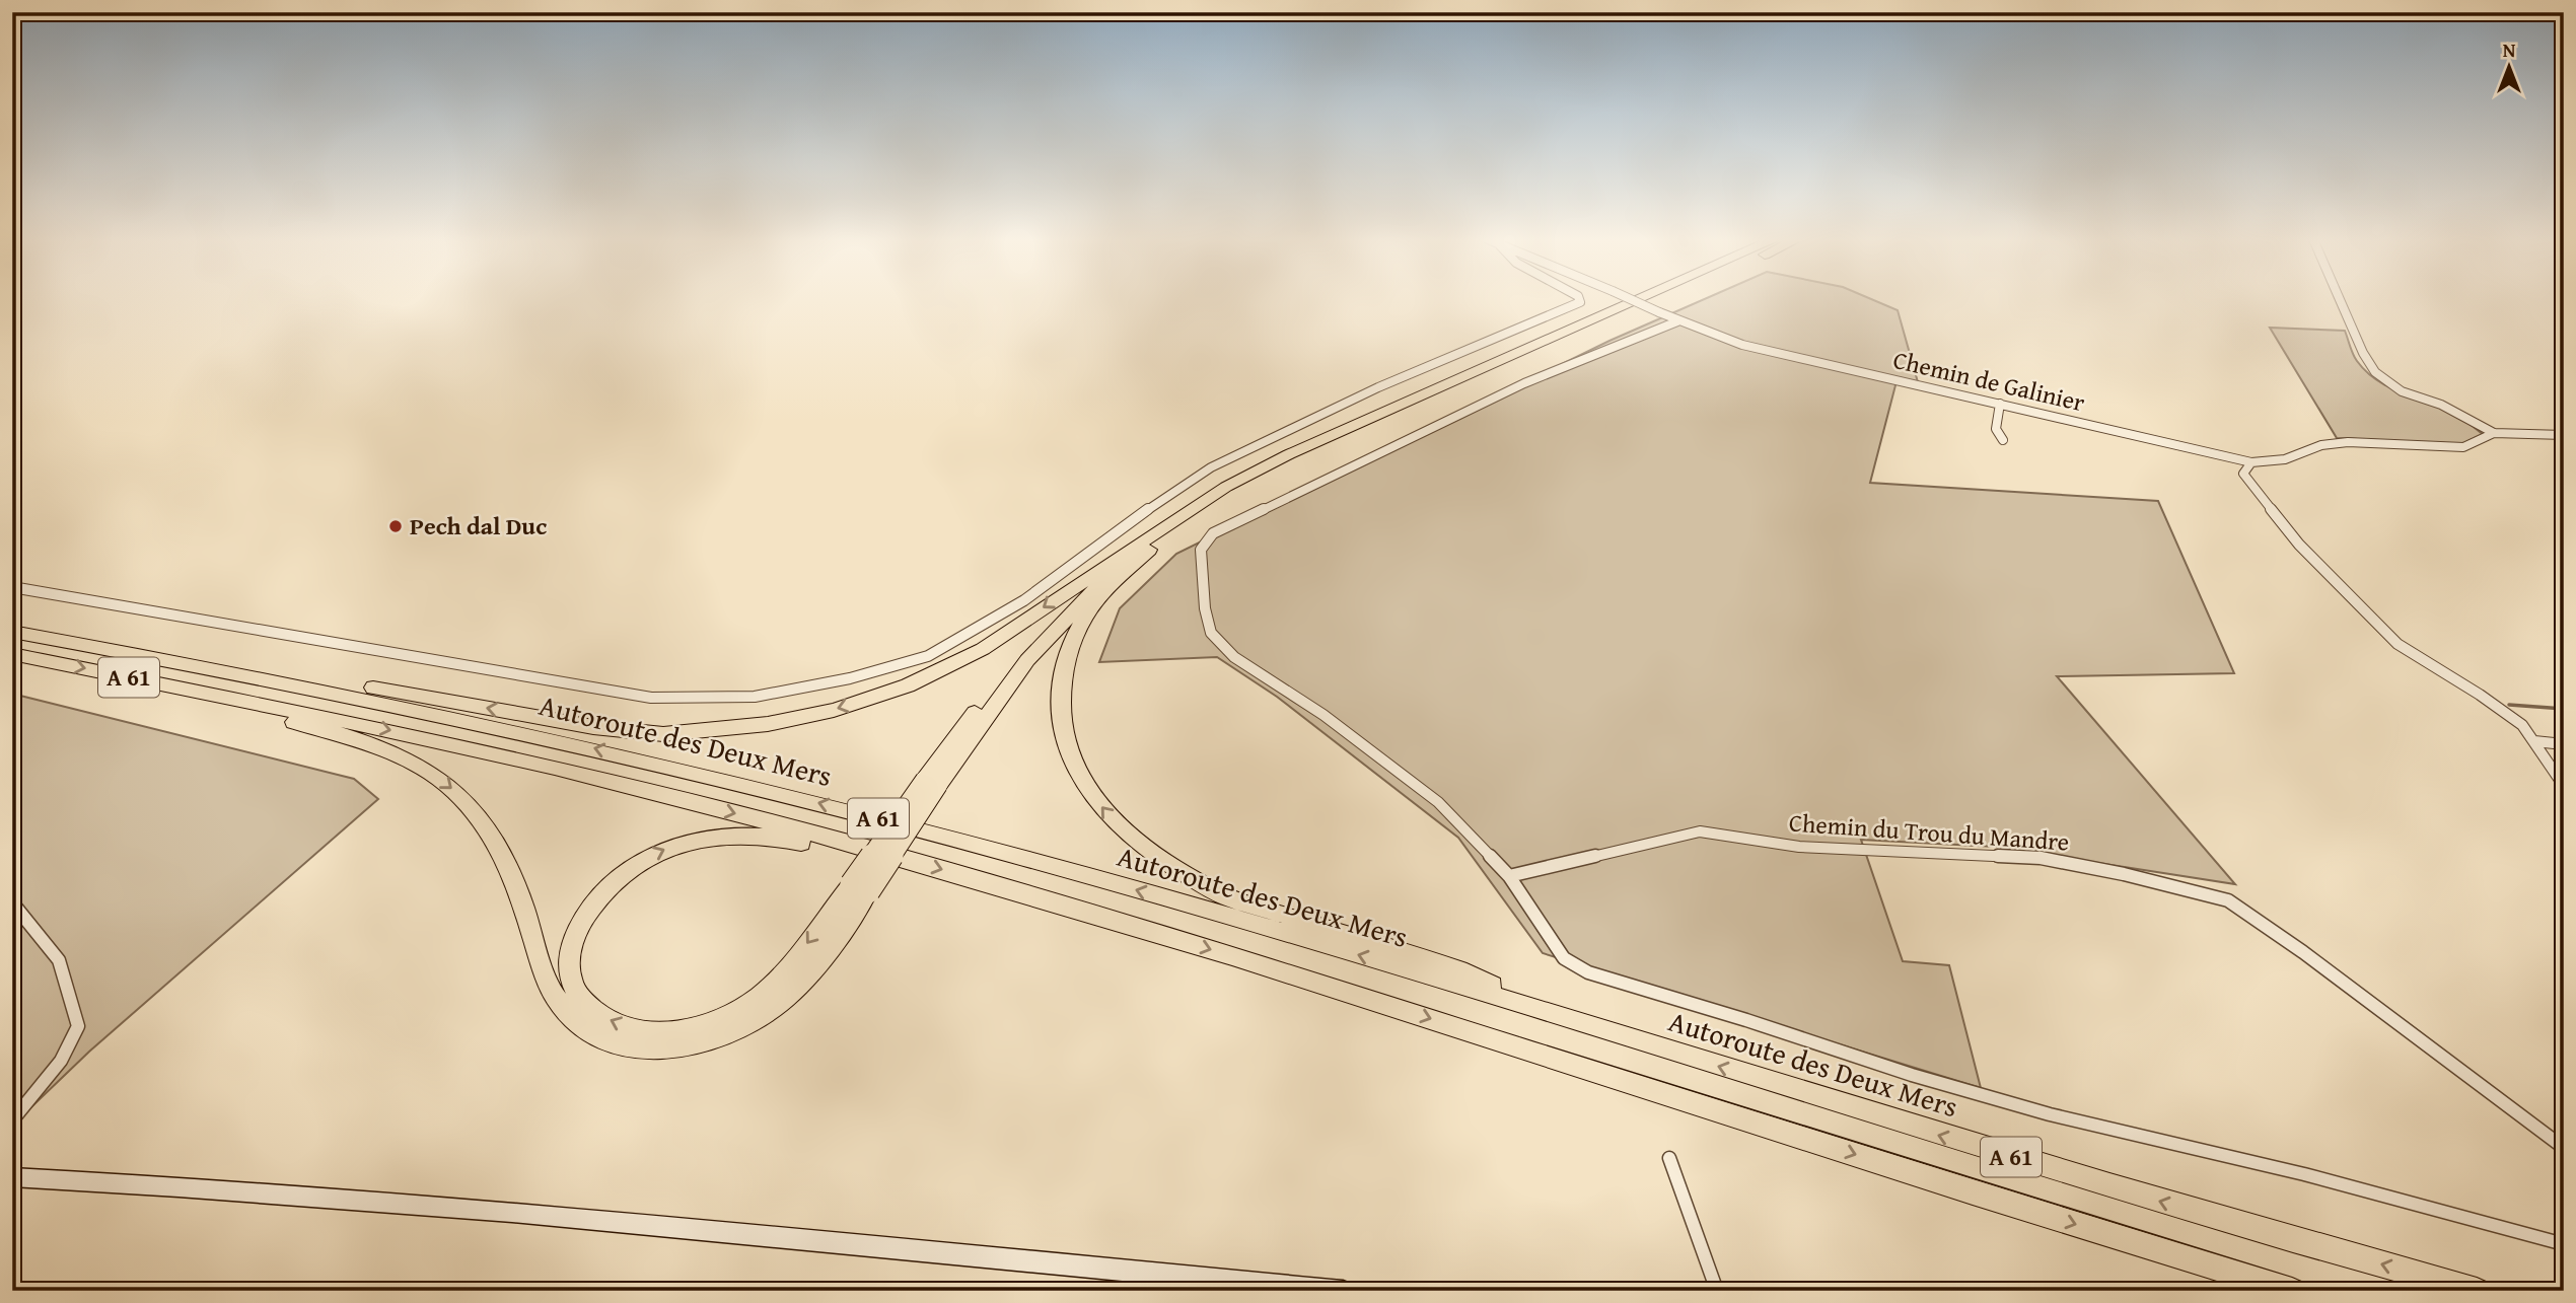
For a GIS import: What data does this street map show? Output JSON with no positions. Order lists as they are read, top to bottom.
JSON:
{
  "streets": {
    "highway": ["A 61", "Autoroute des Deux Mers"],
    "street": ["Chemin de Galinier", "Chemin du Trou du Mandre"]
  },
  "places": ["Pech dal Duc"],
  "north": "top"
}
